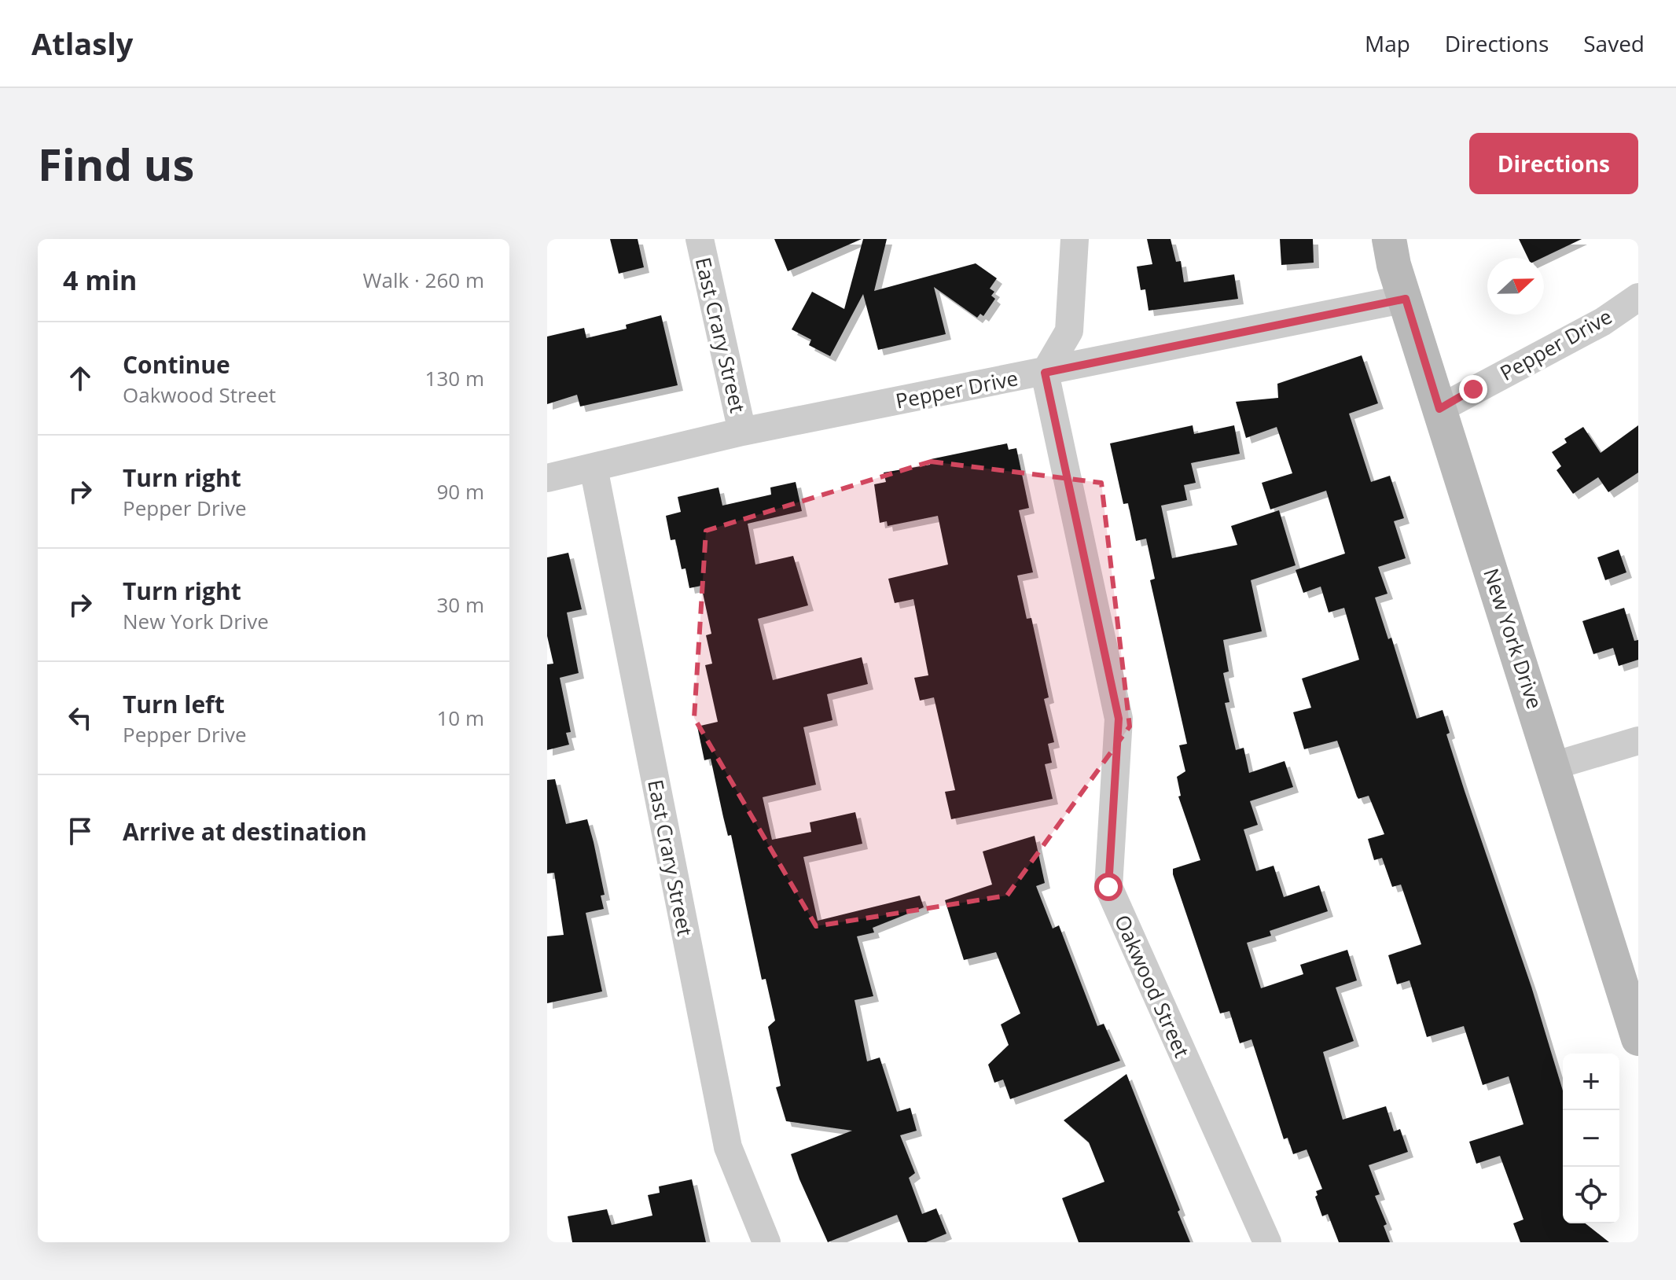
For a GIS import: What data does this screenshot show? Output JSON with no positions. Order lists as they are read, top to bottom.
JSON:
{
  "streets": {
    "street": [
      "East Crary Street",
      "Pepper Drive",
      "New York Drive",
      "Oakwood Street"
    ]
  },
  "crossings": [
    ["East Crary Street", "Pepper Drive"],
    ["Pepper Drive", "New York Drive"],
    ["Pepper Drive", "Oakwood Street"]
  ],
  "north": "right",
  "page": {
    "header": "Atlasly",
    "nav": ["Map", "Directions", "Saved"],
    "buttons": "Directions",
    "title": "Find us",
    "heading": ["4 min", "Walk · 260 m"],
    "list": [
      ["Continue", "Oakwood Street", "130 m"],
      ["Turn right", "Pepper Drive", "90 m"],
      ["Turn right", "New York Drive", "30 m"],
      ["Turn left", "Pepper Drive", "10 m"],
      "Arrive at destination"
    ],
    "map_buttons": ["+", "−"]
  }
}
